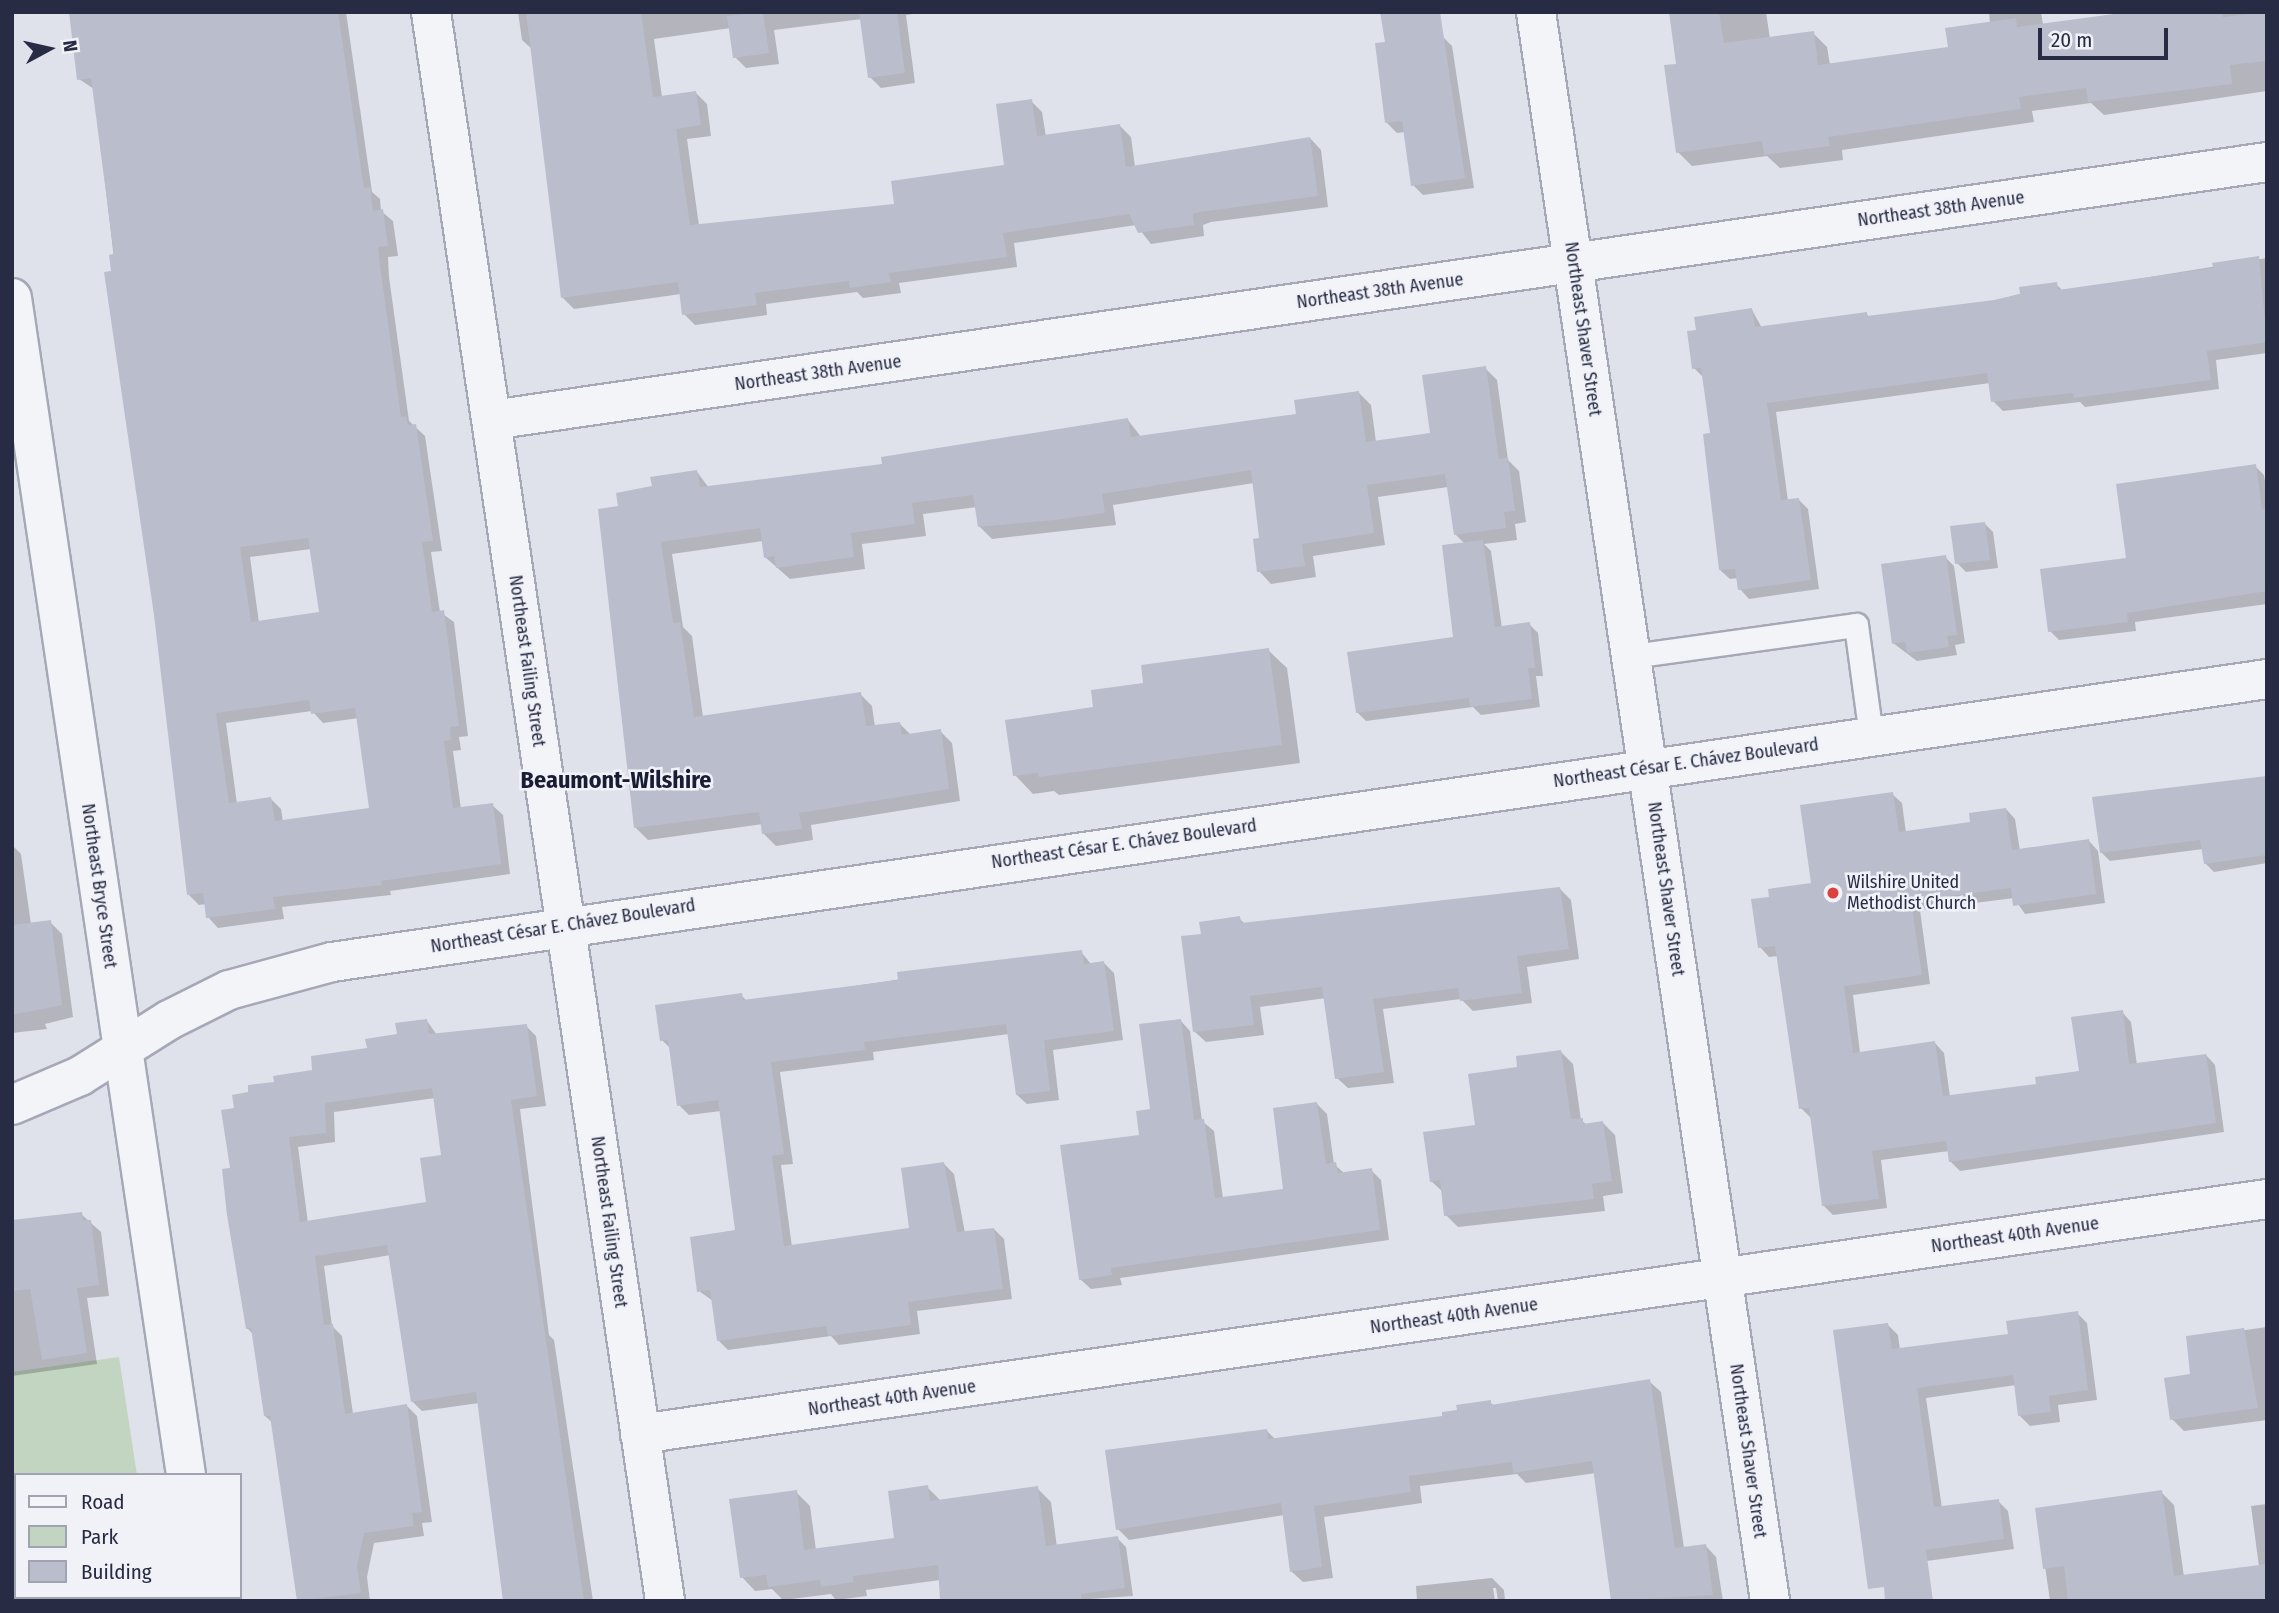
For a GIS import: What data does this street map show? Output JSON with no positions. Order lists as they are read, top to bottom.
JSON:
{
  "streets": {
    "street": [
      "Northeast 38th Avenue",
      "Northeast Shaver Street",
      "Northeast Failing Street",
      "Northeast César E. Chávez Boulevard",
      "Northeast Bryce Street",
      "Northeast 40th Avenue"
    ]
  },
  "crossings": [
    ["Northeast 38th Avenue", "Northeast Shaver Street"],
    ["Northeast 38th Avenue", "Northeast Failing Street"],
    ["Northeast Shaver Street", "Northeast César E. Chávez Boulevard"],
    ["Northeast Shaver Street", "Northeast 40th Avenue"],
    ["Northeast Failing Street", "Northeast César E. Chávez Boulevard"],
    ["Northeast Failing Street", "Northeast 40th Avenue"],
    ["Northeast César E. Chávez Boulevard", "Northeast Bryce Street"]
  ],
  "districts": ["Beaumont-Wilshire"],
  "places": ["Wilshire United Methodist Church"],
  "legend": ["Road", "Park", "Building"],
  "scale_bar": "20 m",
  "north": "right"
}
